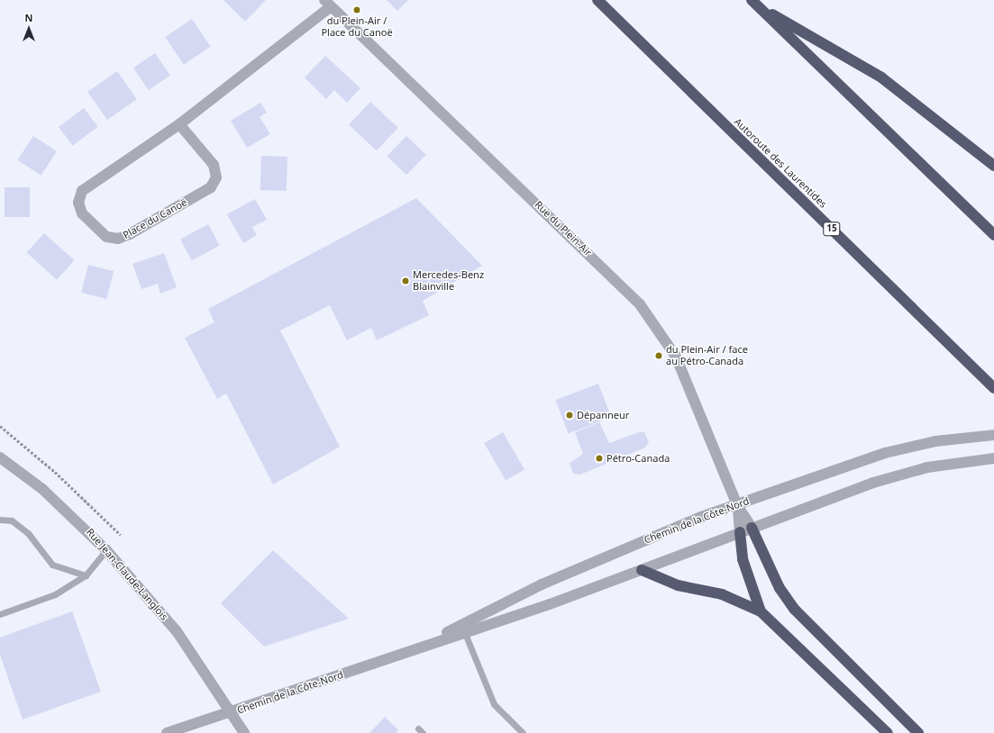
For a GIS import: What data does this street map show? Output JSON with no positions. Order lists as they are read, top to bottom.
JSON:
{
  "streets": {
    "highway": ["Autoroute des Laurentides", "15"],
    "street": [
      "Place du Canoë",
      "Rue du Plein-Air",
      "Chemin de la Côte-Nord",
      "Rue Jean-Claude-Langlois"
    ]
  },
  "crossings": [
    ["Place du Canoë", "Rue du Plein-Air"],
    ["Rue du Plein-Air", "Chemin de la Côte-Nord"],
    ["Chemin de la Côte-Nord", "Rue Jean-Claude-Langlois"]
  ],
  "places": [
    "du Plein-Air / Place du Canoë",
    "Mercedes-Benz Blainville",
    "du Plein-Air / face au Pétro-Canada",
    "Dépanneur",
    "Pétro-Canada"
  ],
  "north": "top"
}
